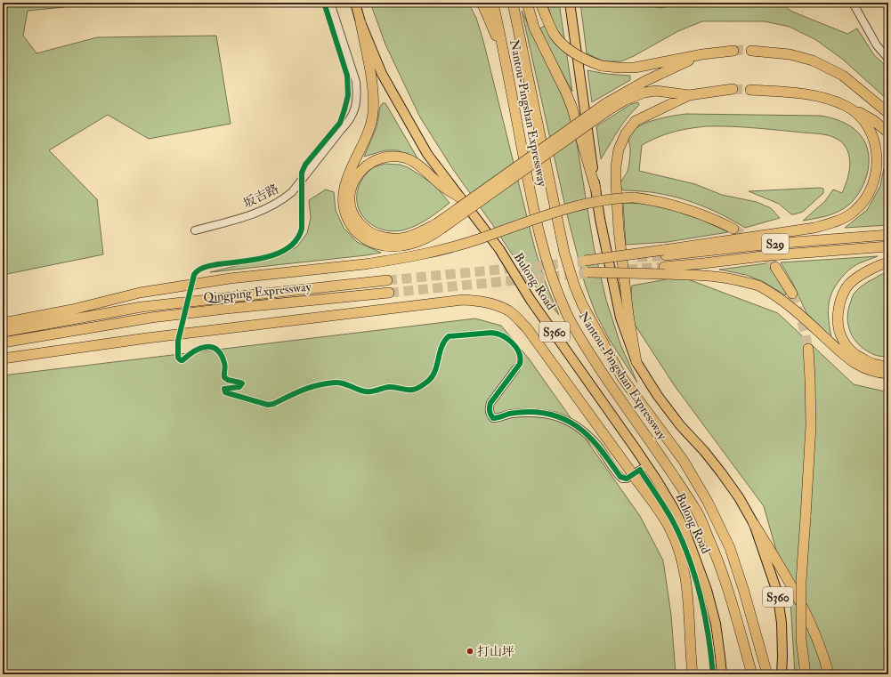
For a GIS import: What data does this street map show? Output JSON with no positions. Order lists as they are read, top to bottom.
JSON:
{
  "streets": {
    "highway": ["Nantou-Pingshan Expressway", "S29", "Qingping Expressway"],
    "main road": ["Bulong Road", "S360"],
    "street": ["坂吉路"]
  },
  "places": ["打山坪"]
}
